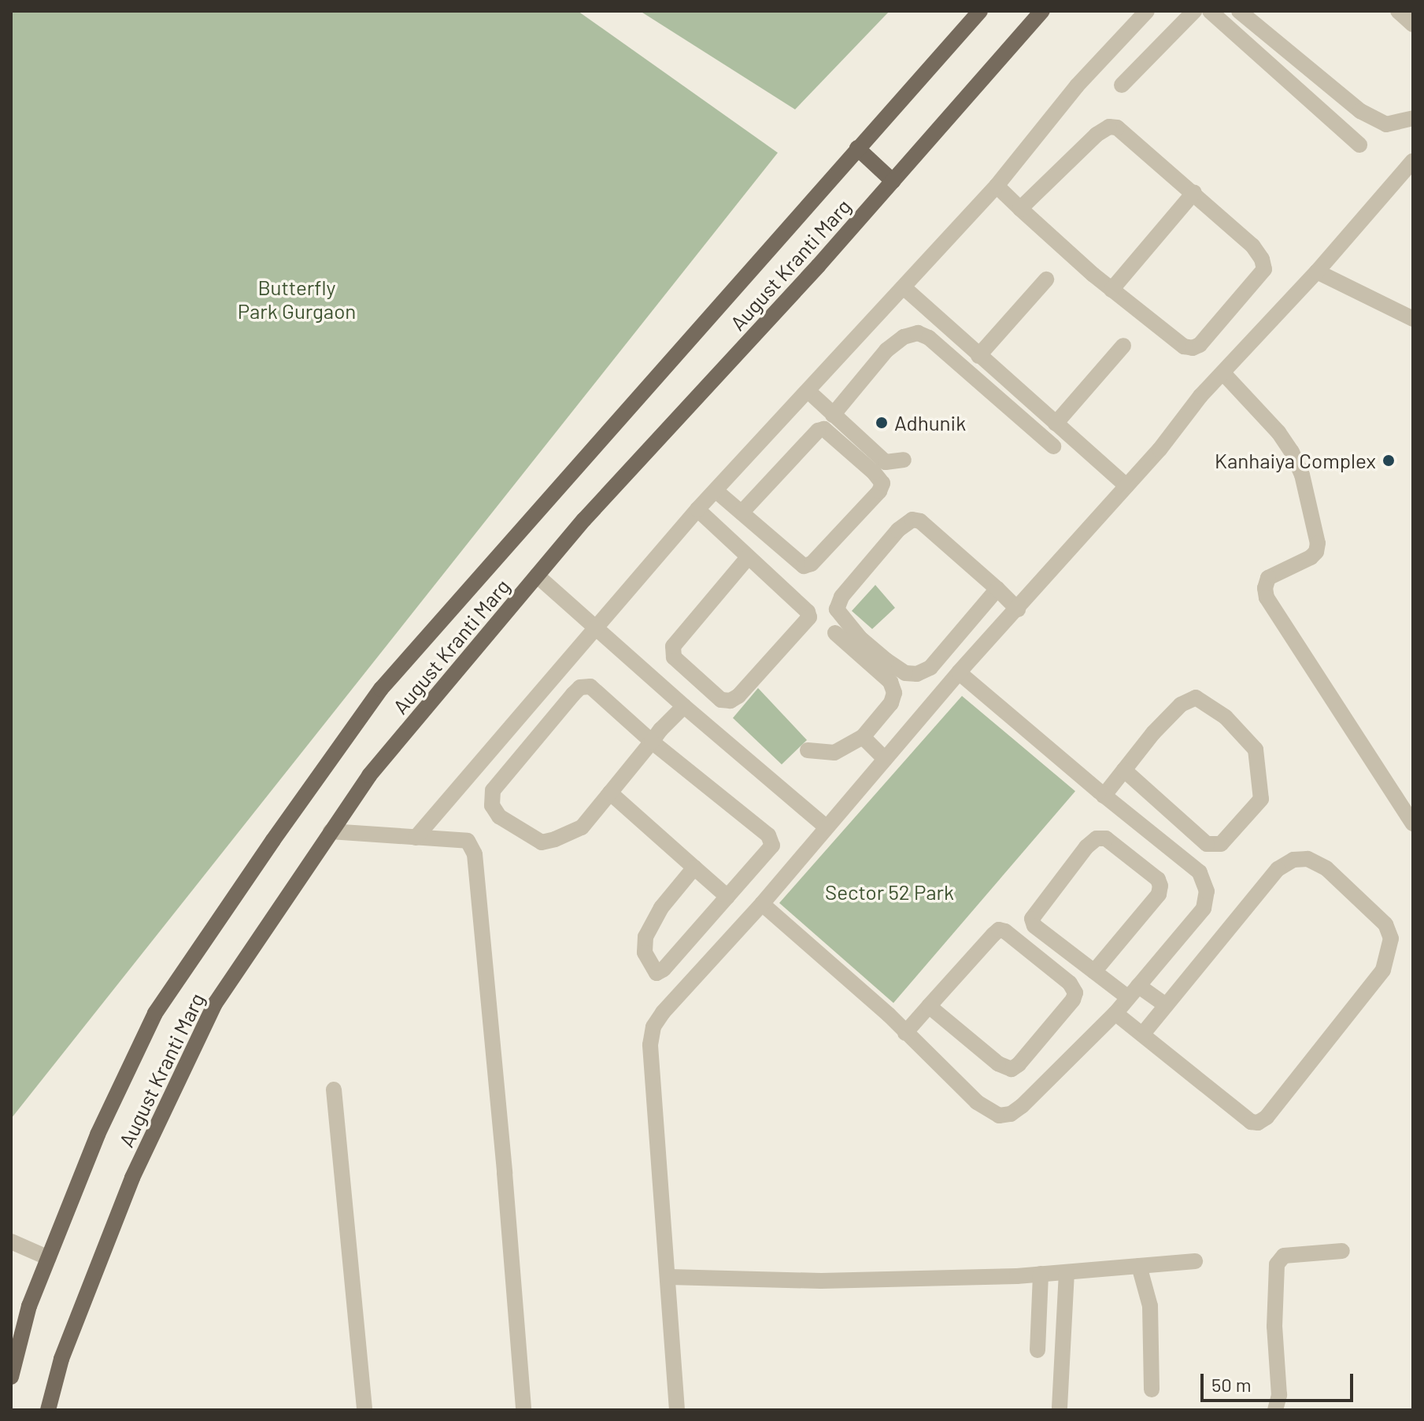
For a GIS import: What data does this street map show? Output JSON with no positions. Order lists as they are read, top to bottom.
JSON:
{
  "streets": {
    "main road": ["August Kranti Marg"]
  },
  "parks": ["Butterfly Park Gurgaon", "Sector 52 Park"],
  "places": ["Adhunik", "Kanhaiya Complex"],
  "scale_bar": "50 m"
}
